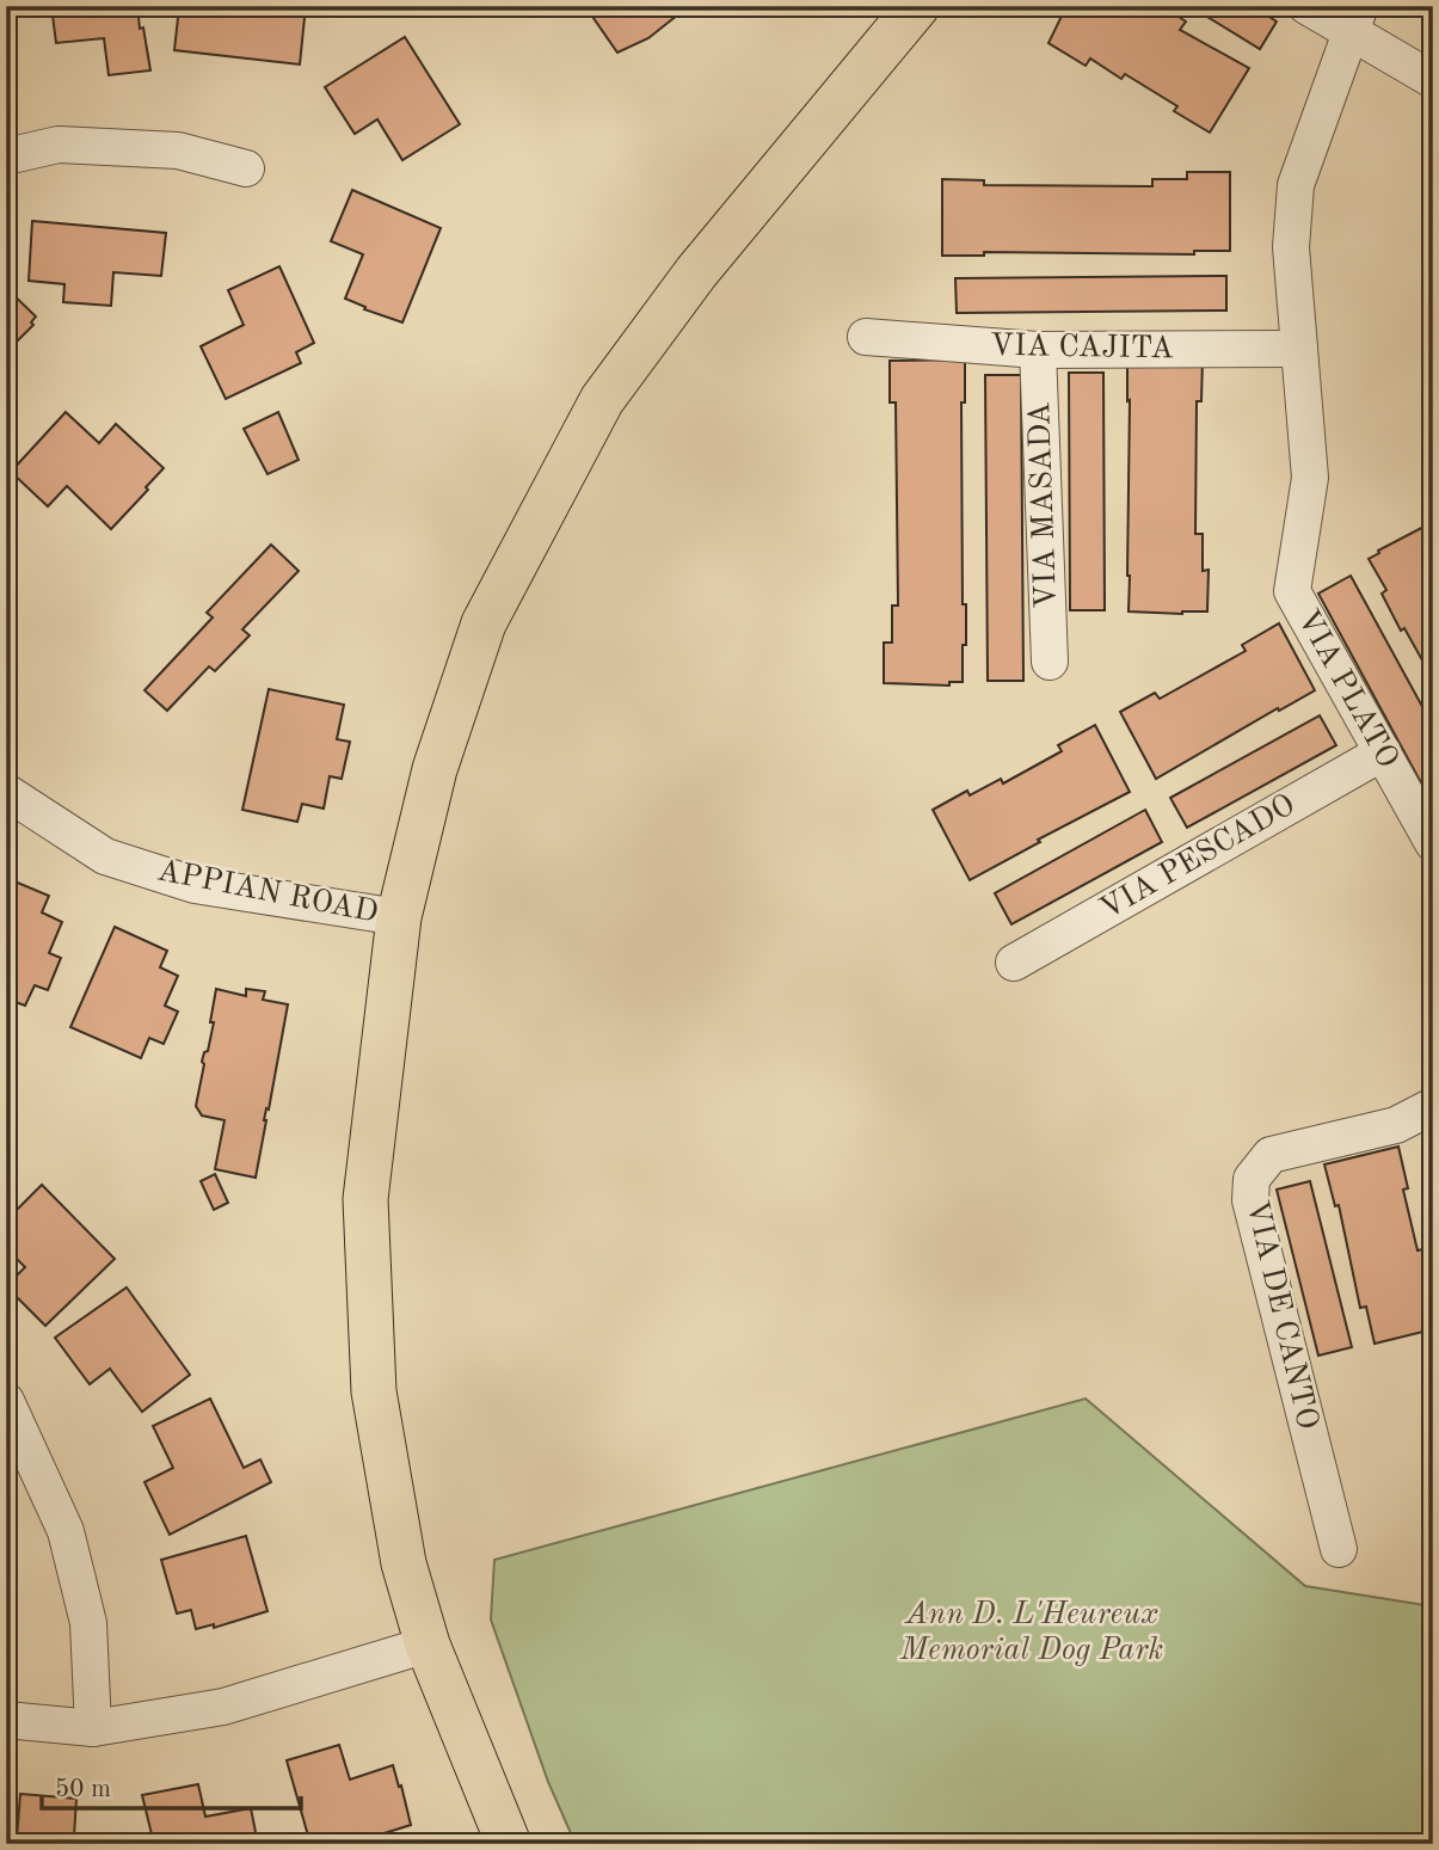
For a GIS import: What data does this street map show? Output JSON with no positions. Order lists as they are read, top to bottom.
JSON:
{
  "streets": {
    "street": [
      "VIA CAJITA",
      "VIA MASADA",
      "VIA PLATO",
      "VIA PESCADO",
      "APPIAN ROAD",
      "VIA DE CANTO"
    ]
  },
  "crossings": [
    ["VIA CAJITA", "VIA MASADA"],
    ["VIA CAJITA", "VIA PLATO"],
    ["VIA PLATO", "VIA PESCADO"]
  ],
  "parks": ["Ann D. L'Heureux Memorial Dog Park"],
  "scale_bar": "50 m"
}
